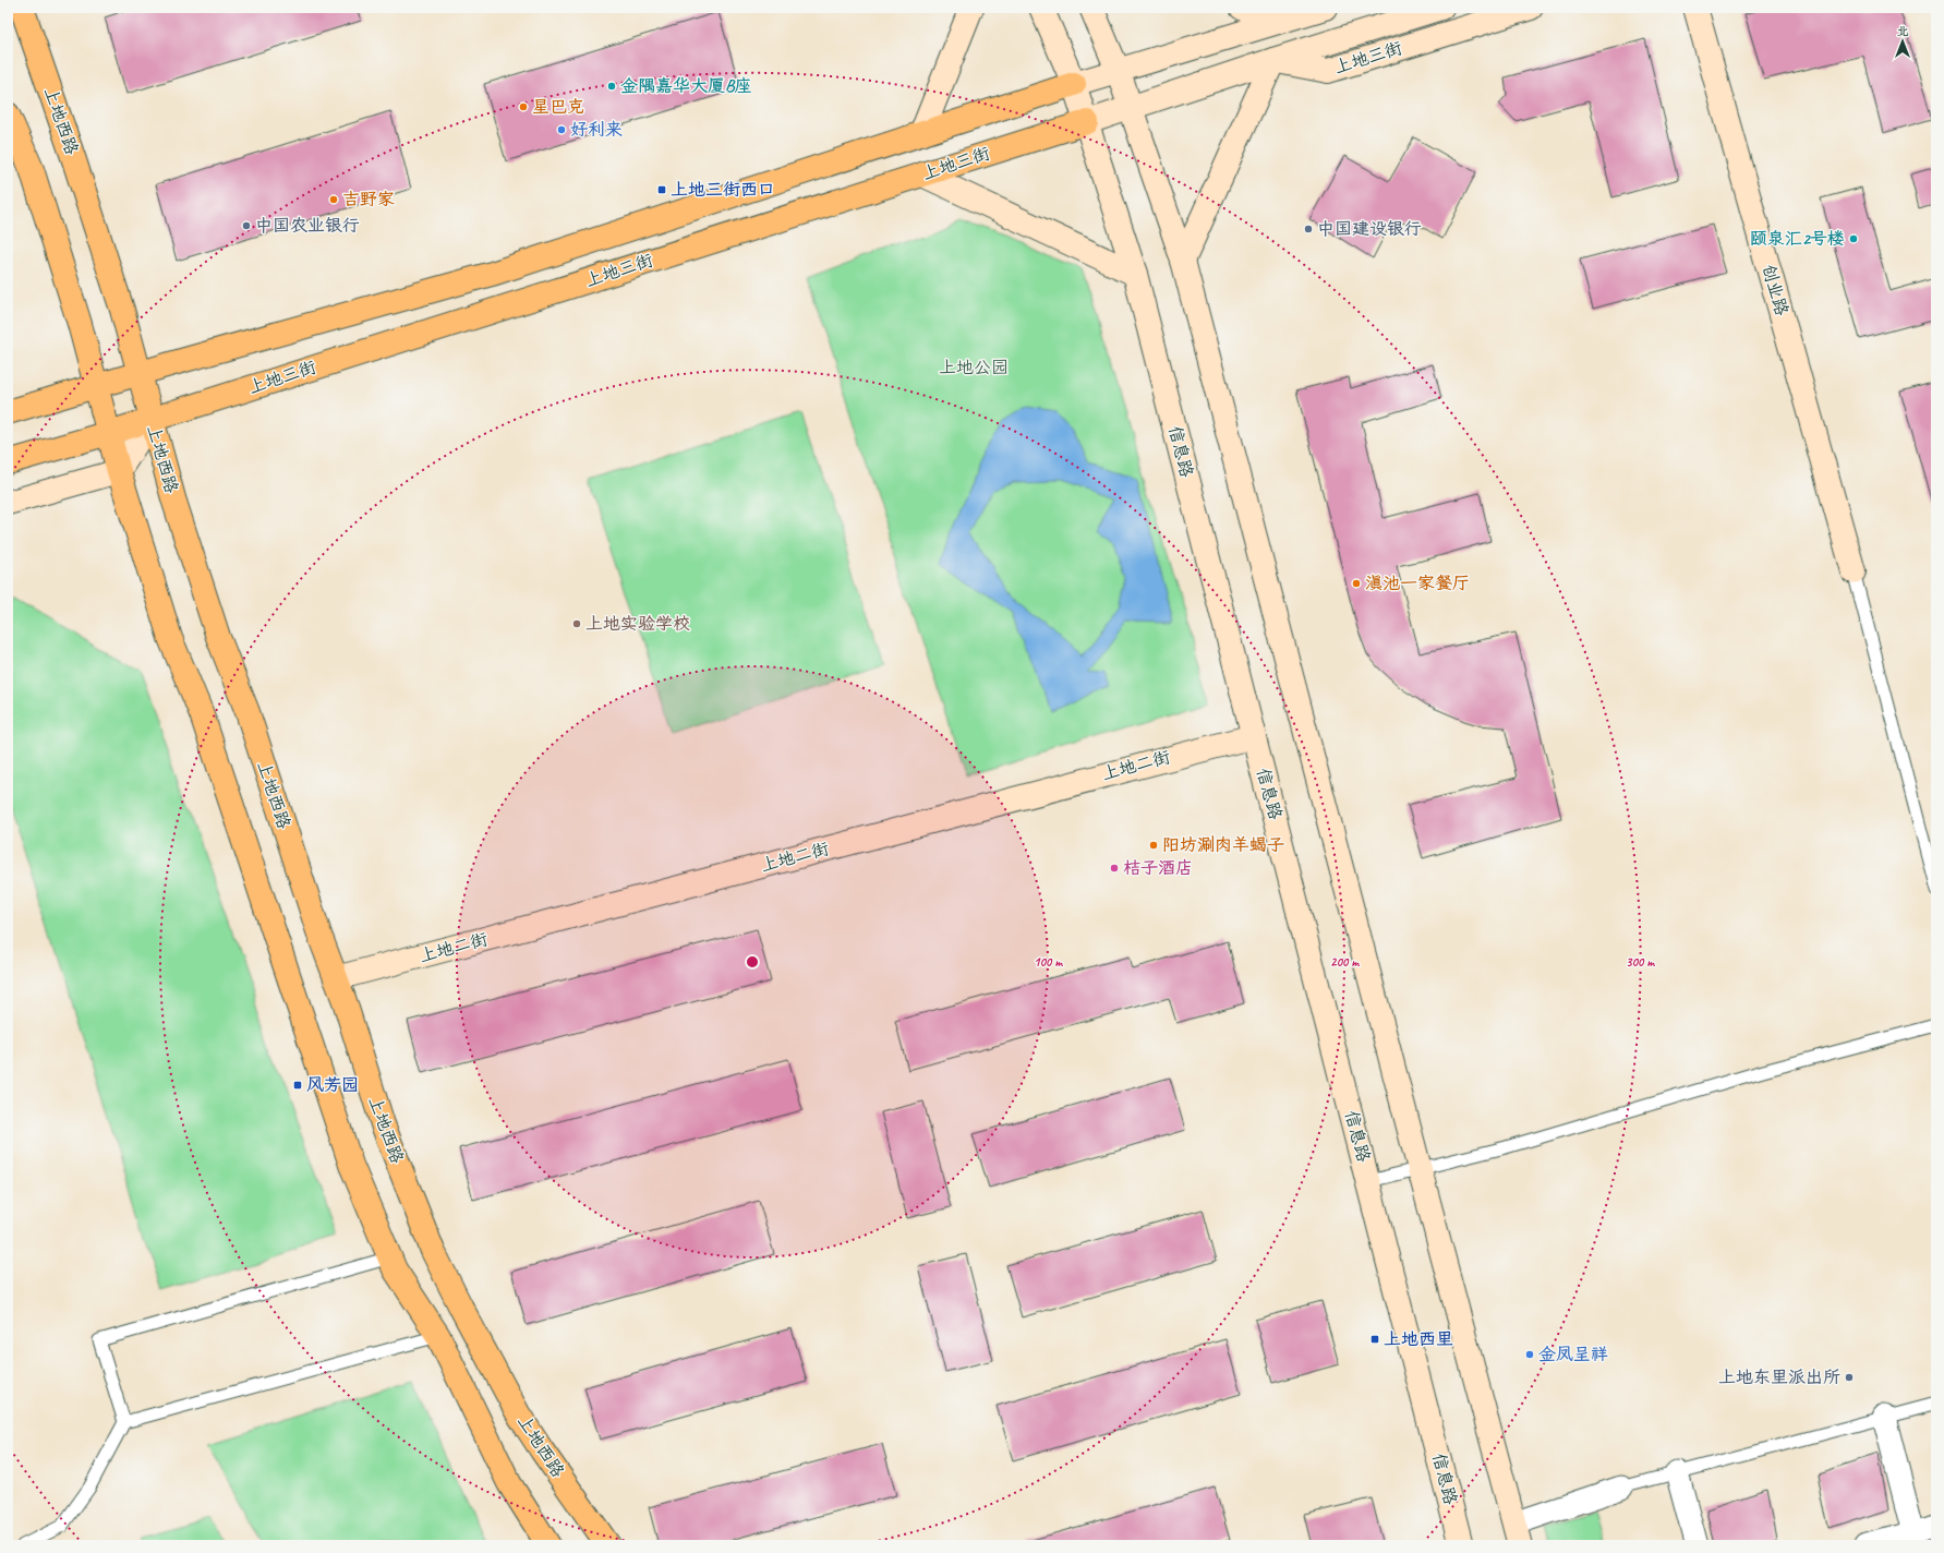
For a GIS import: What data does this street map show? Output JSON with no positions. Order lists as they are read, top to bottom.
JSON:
{
  "streets": {
    "main road": [
      "上地三街",
      "上地西路",
      "创业路",
      "信息路",
      "上地二街"
    ]
  },
  "crossings": [
    ["上地三街", "上地西路"],
    ["上地三街", "信息路"],
    ["上地西路", "上地二街"],
    ["信息路", "上地二街"]
  ],
  "parks": ["上地公园"],
  "places": {
    "other": [
      "金隅嘉华大厦B座",
      "星巴克",
      "好利来",
      "吉野家",
      "中国农业银行",
      "中国建设银行",
      "颐泉汇2号楼",
      "滇池一家餐厅",
      "上地实验学校",
      "阳坊涮肉羊蝎子",
      "桔子酒店",
      "金凤呈祥",
      "上地东里派出所"
    ],
    "transit": ["上地三街西口", "风芳园", "上地西里"]
  },
  "north": "top",
  "rings": ["100 m", "200 m", "300 m"]
}
